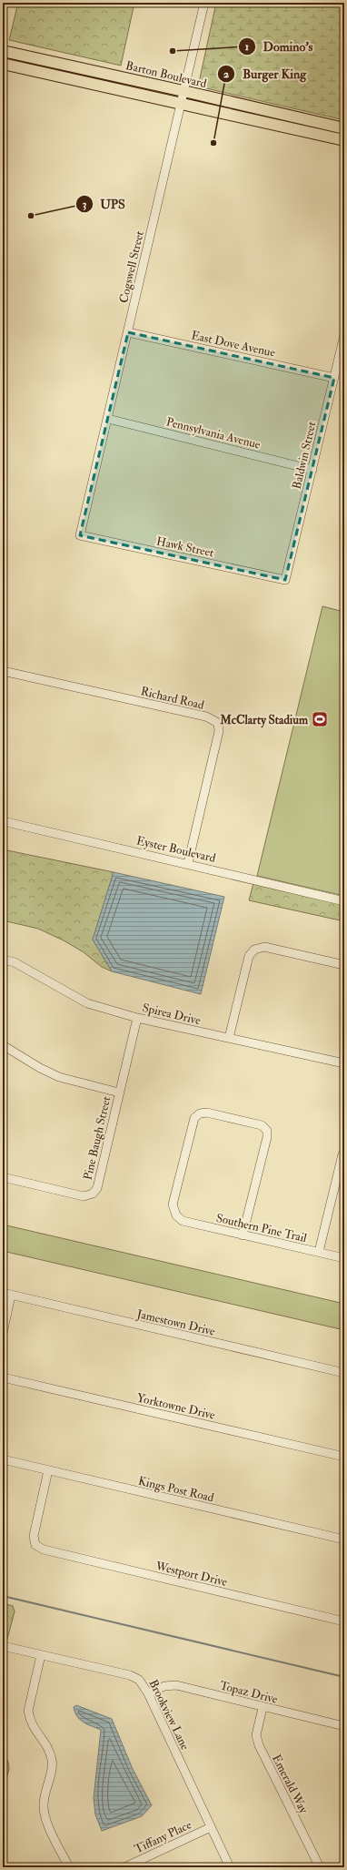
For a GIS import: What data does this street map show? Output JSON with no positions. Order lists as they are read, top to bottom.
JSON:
{
  "streets": {
    "main road": ["Barton Boulevard"],
    "street": [
      "Cogswell Street",
      "East Dove Avenue",
      "Pennsylvania Avenue",
      "Baldwin Street",
      "Hawk Street",
      "Richard Road",
      "Eyster Boulevard",
      "Spirea Drive",
      "Pine Baugh Street",
      "Southern Pine Trail",
      "Jamestown Drive",
      "Yorktowne Drive",
      "Kings Post Road",
      "Westport Drive",
      "Topaz Drive",
      "Brookview Lane",
      "Emerald Way",
      "Tiffany Place"
    ]
  },
  "crossings": [
    ["Barton Boulevard", "Cogswell Street"],
    ["Cogswell Street", "East Dove Avenue"],
    ["Cogswell Street", "Pennsylvania Avenue"],
    ["Cogswell Street", "Hawk Street"],
    ["East Dove Avenue", "Baldwin Street"],
    ["Pennsylvania Avenue", "Baldwin Street"],
    ["Baldwin Street", "Hawk Street"],
    ["Richard Road", "Eyster Boulevard"],
    ["Spirea Drive", "Pine Baugh Street"],
    ["Kings Post Road", "Westport Drive"],
    ["Topaz Drive", "Brookview Lane"],
    ["Topaz Drive", "Emerald Way"],
    ["Brookview Lane", "Tiffany Place"]
  ],
  "places": {
    "other": ["Domino's", "Burger King", "UPS"],
    "sports": ["McClarty Stadium"]
  }
}
